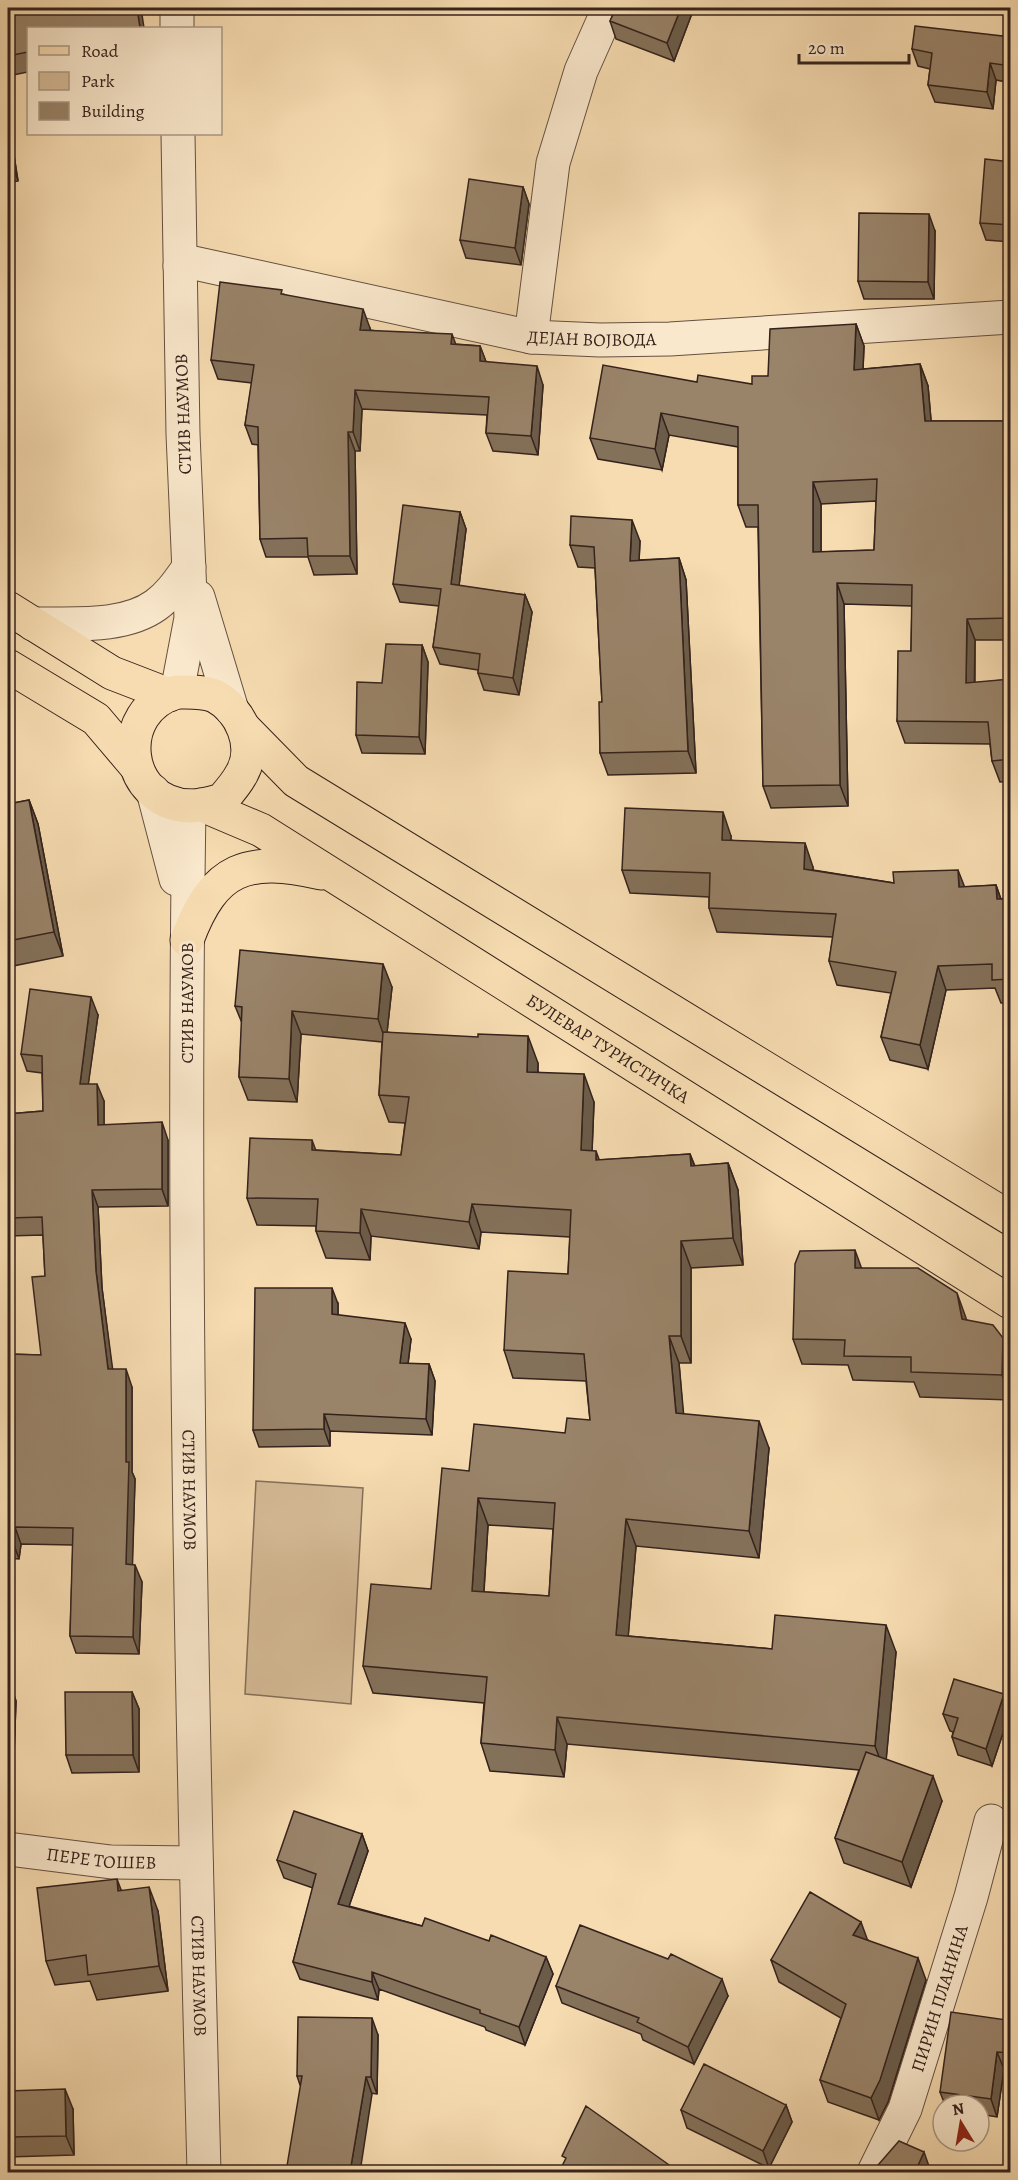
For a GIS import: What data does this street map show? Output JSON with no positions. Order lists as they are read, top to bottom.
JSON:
{
  "streets": {
    "main road": ["БУЛЕВАР ТУРИСТИЧКА"],
    "street": [
      "ДЕЈАН ВОЈВОДА",
      "СТИВ НАУМОВ",
      "ПЕРЕ ТОШЕВ",
      "ПИРИН ПЛАНИНА"
    ]
  },
  "crossings": [
    ["ДЕЈАН ВОЈВОДА", "СТИВ НАУМОВ"],
    ["СТИВ НАУМОВ", "БУЛЕВАР ТУРИСТИЧКА"],
    ["СТИВ НАУМОВ", "ПЕРЕ ТОШЕВ"]
  ],
  "legend": ["Road", "Park", "Building"],
  "scale_bar": "20 m",
  "north": "top"
}
